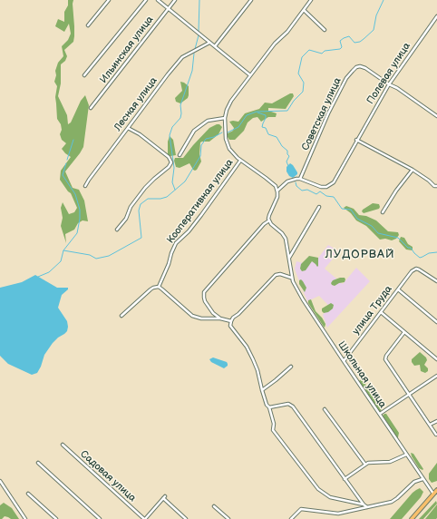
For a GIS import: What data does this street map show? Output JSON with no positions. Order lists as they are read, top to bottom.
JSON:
{
  "streets": {
    "street": [
      "Ильинская улица",
      "Полевая улица",
      "Лесная улица",
      "Советская улица",
      "Кооперативная улица",
      "улица Труда",
      "Школьная улица",
      "Садовая улица"
    ]
  },
  "crossings": [
    ["Полевая улица", "Советская улица"],
    ["улица Труда", "Школьная улица"]
  ],
  "districts": ["ЛУДОРВАЙ"]
}
